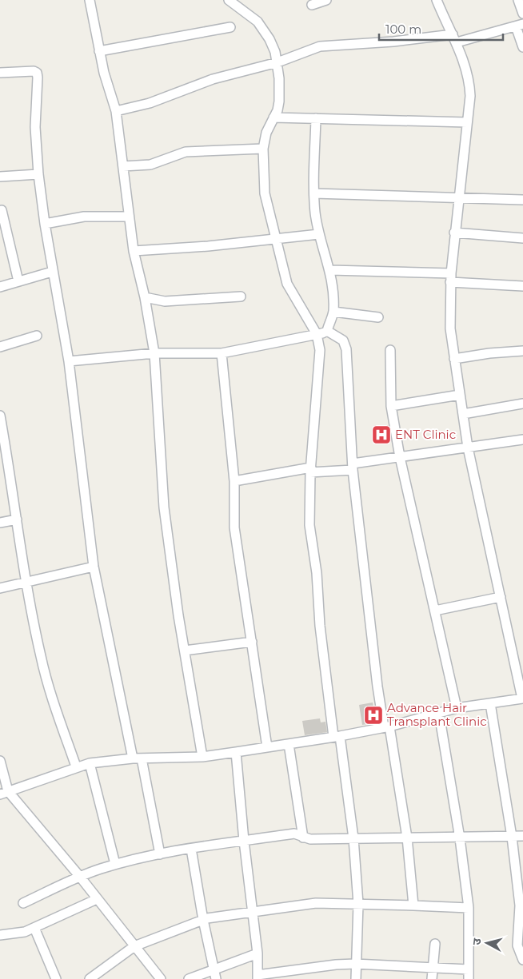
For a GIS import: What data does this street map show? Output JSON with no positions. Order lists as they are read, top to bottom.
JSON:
{
  "places": {
    "hospital": ["ENT Clinic", "Advance Hair Transplant Clinic"]
  },
  "scale_bar": "100 m",
  "north": "left"
}
